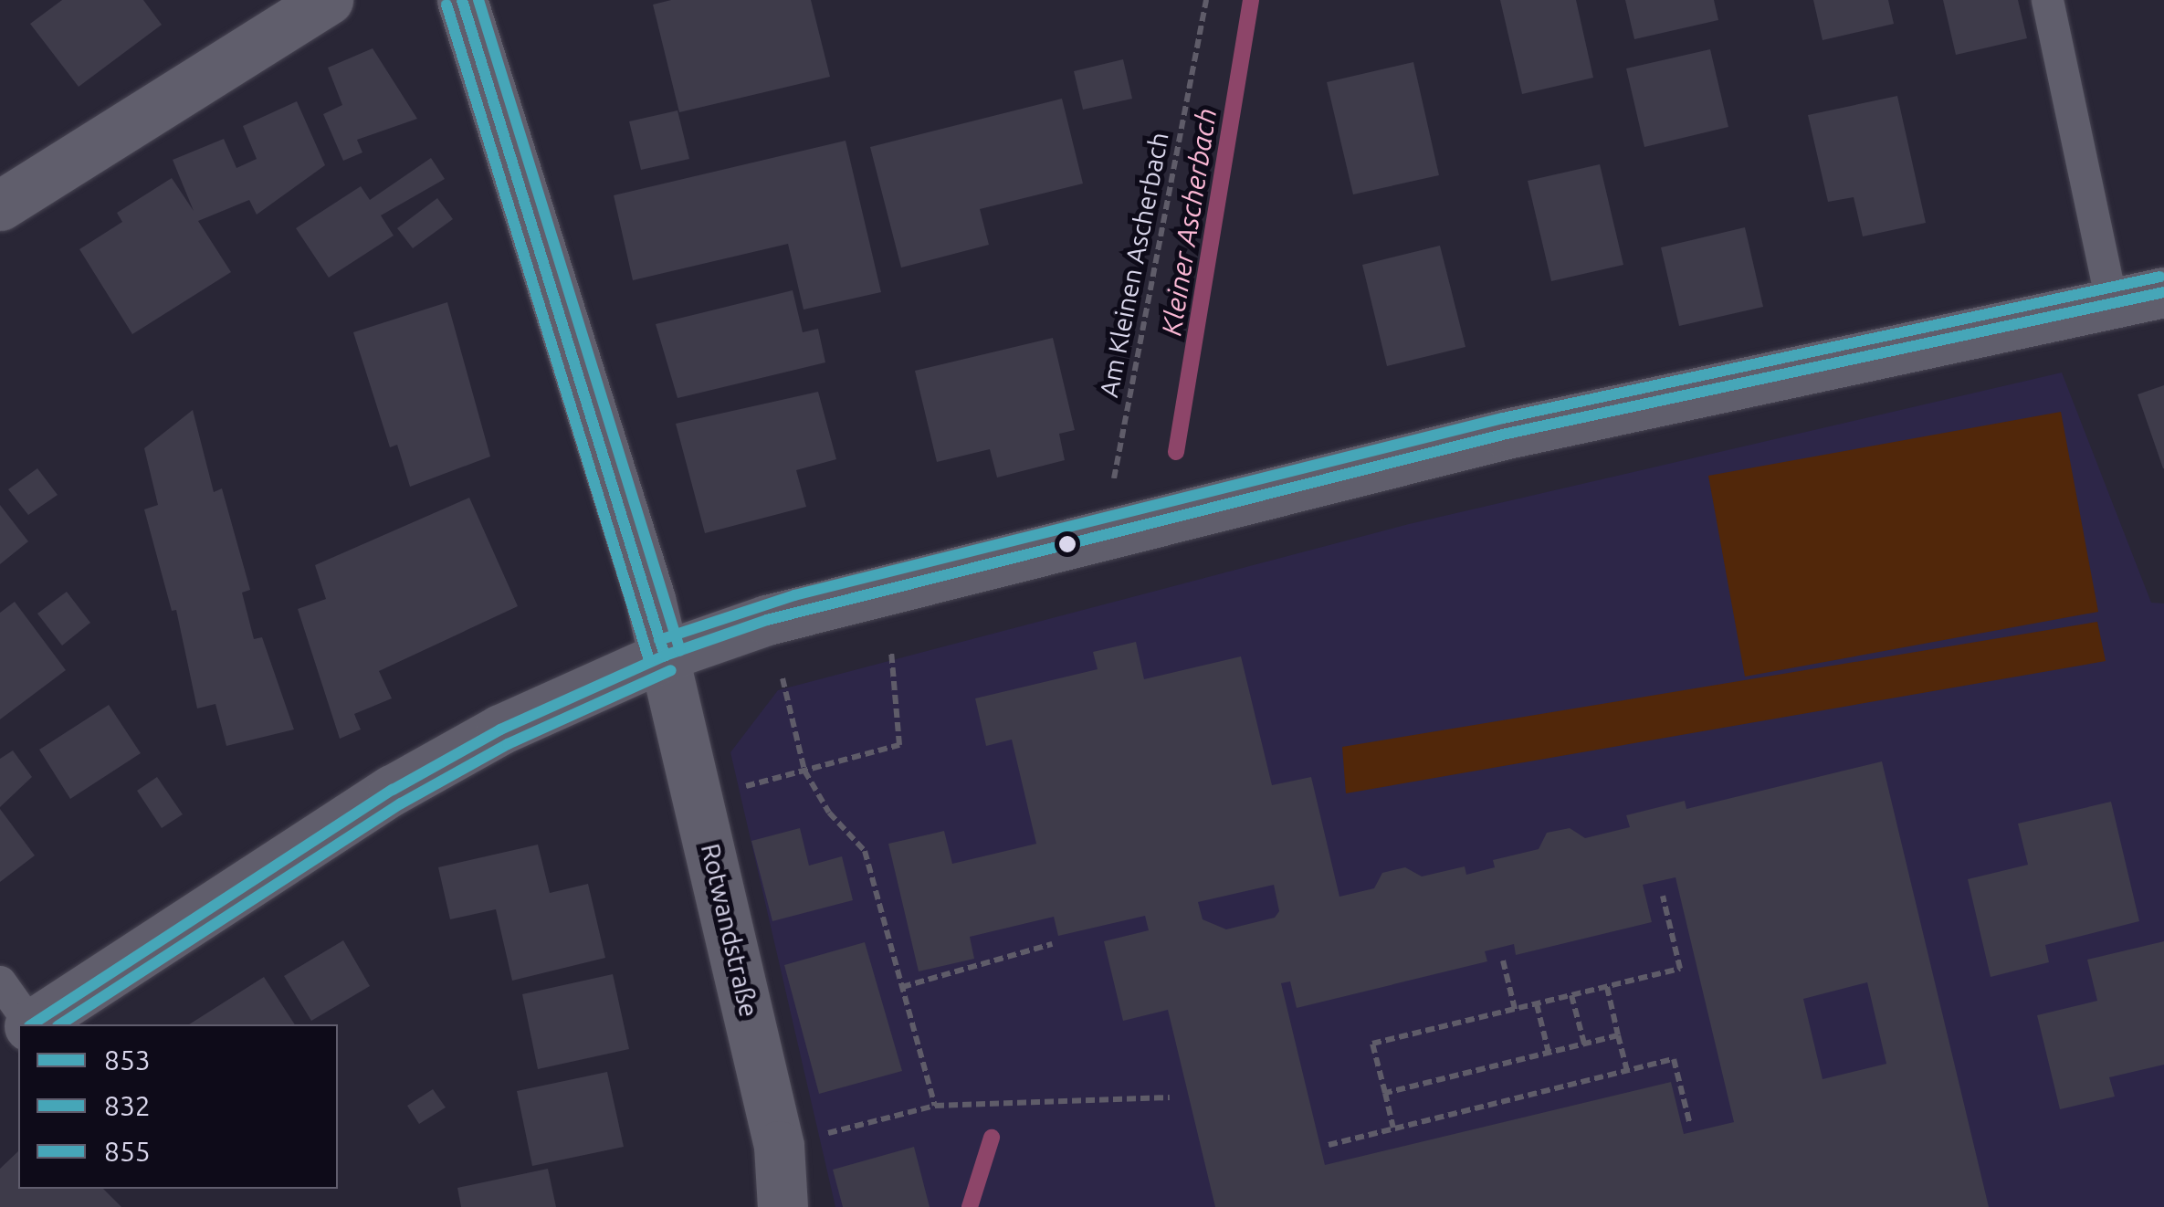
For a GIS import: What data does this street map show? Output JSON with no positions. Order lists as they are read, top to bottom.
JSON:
{
  "streets": {
    "street": ["Rotwandstraße"],
    "path": ["Am Kleinen Ascherbach"]
  },
  "water": ["Kleiner Ascherbach"],
  "lines": ["transit line 853", "transit line 855", "transit line 832"],
  "legend": ["853", "832", "855"]
}
